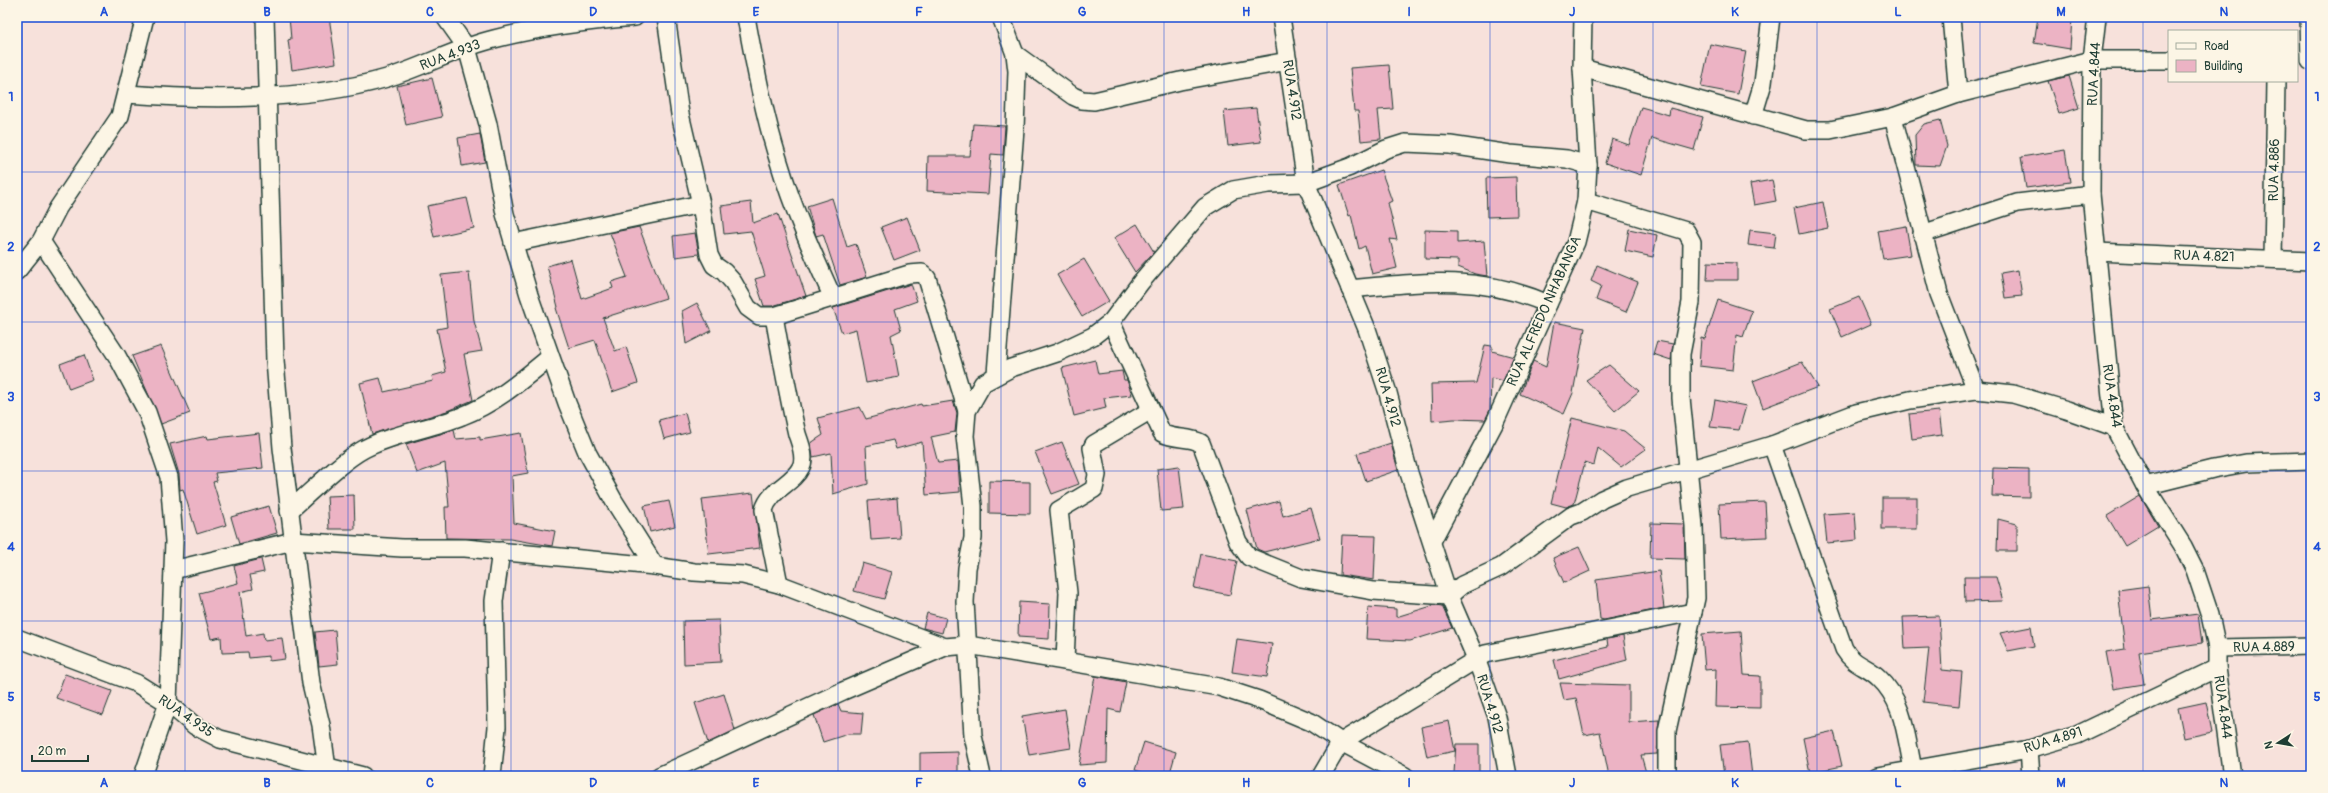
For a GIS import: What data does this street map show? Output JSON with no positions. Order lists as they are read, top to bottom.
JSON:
{
  "streets": {
    "street": [
      "RUA 4.933",
      "RUA 4.844",
      "RUA 4.912",
      "RUA 4.886",
      "RUA 4.821",
      "RUA ALFREDO NHABANGA",
      "RUA 4.889",
      "RUA 4.935",
      "RUA 4.891"
    ]
  },
  "crossings": [
    ["RUA 4.844", "RUA 4.821"],
    ["RUA 4.844", "RUA 4.889"],
    ["RUA 4.844", "RUA 4.891"],
    ["RUA 4.912", "RUA ALFREDO NHABANGA"],
    ["RUA 4.886", "RUA 4.821"]
  ],
  "legend": ["Road", "Building"],
  "scale_bar": "20 m",
  "north": "left",
  "grid": {
    "columns": [
      "A",
      "B",
      "C",
      "D",
      "E",
      "F",
      "G",
      "H",
      "I",
      "J",
      "K",
      "L",
      "M",
      "N"
    ],
    "rows": [
      "1",
      "2",
      "3",
      "4",
      "5"
    ]
  }
}
